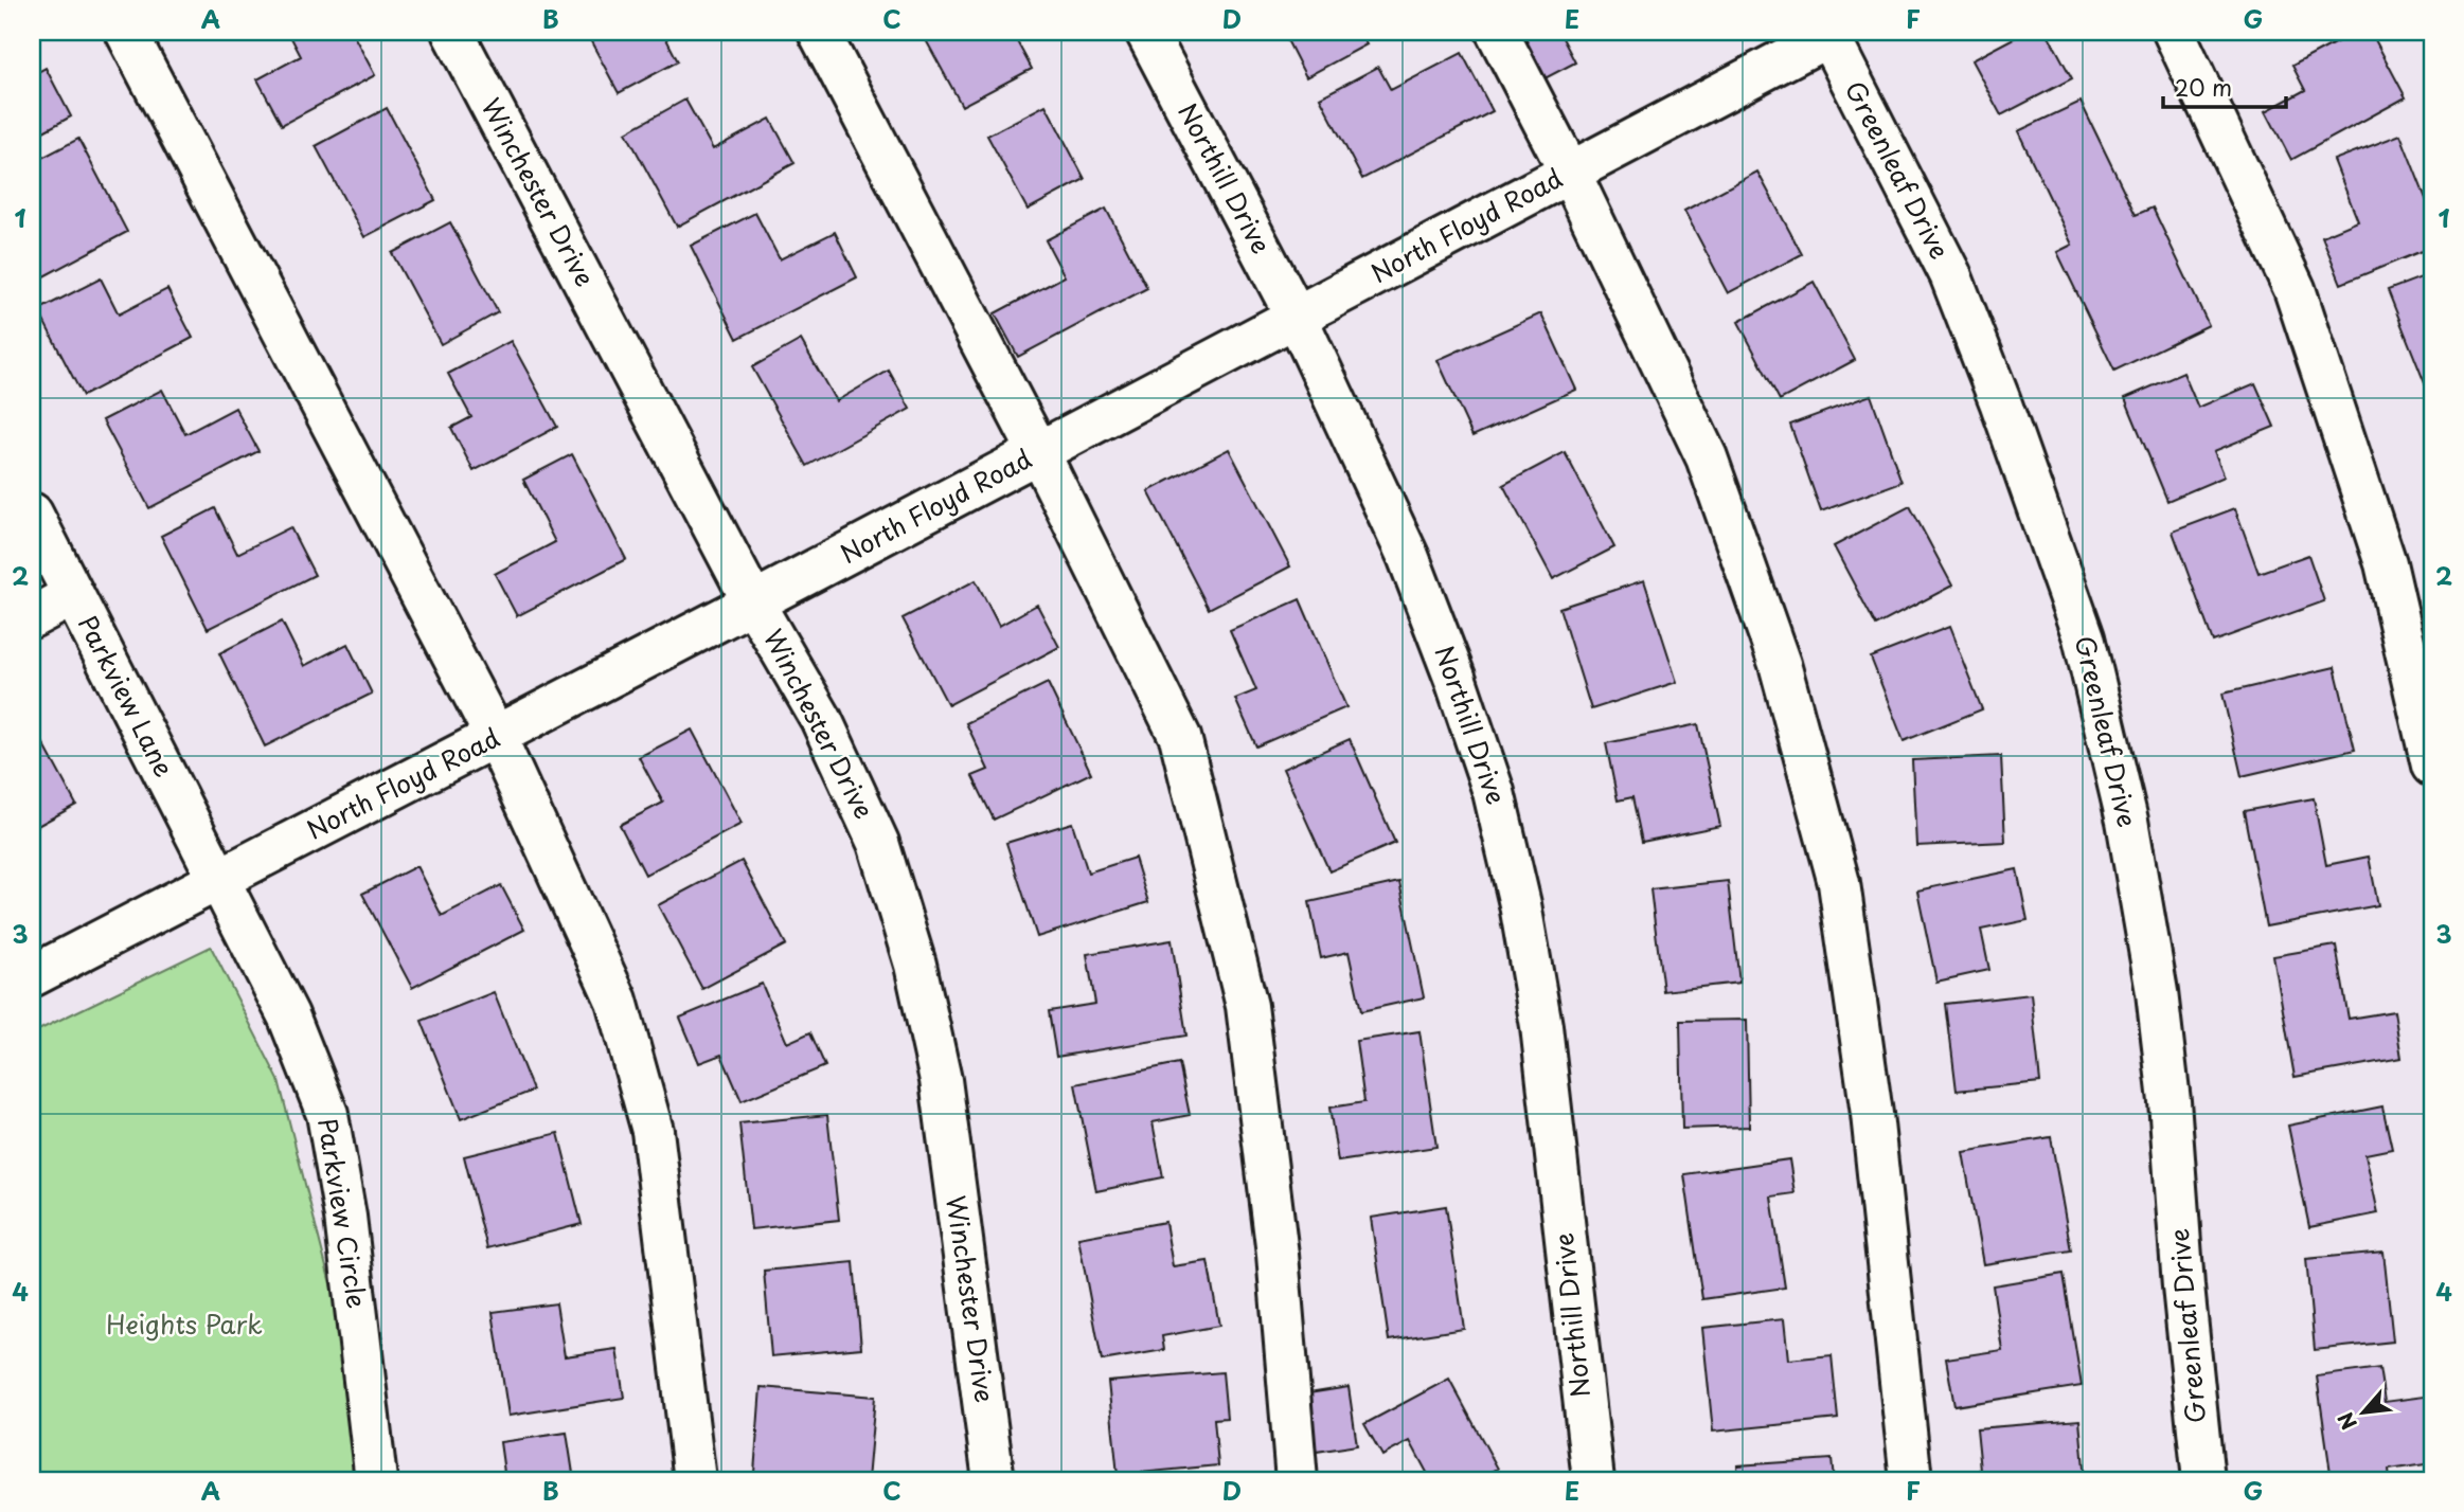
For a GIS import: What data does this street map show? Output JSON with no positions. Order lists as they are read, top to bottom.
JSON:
{
  "streets": {
    "street": [
      "Greenleaf Drive",
      "Northill Drive",
      "Winchester Drive",
      "North Floyd Road",
      "Parkview Lane",
      "Parkview Circle"
    ]
  },
  "crossings": [
    ["Greenleaf Drive", "North Floyd Road"],
    ["Northill Drive", "North Floyd Road"],
    ["Winchester Drive", "North Floyd Road"],
    ["North Floyd Road", "Parkview Lane"],
    ["North Floyd Road", "Parkview Circle"],
    ["Parkview Lane", "Parkview Circle"]
  ],
  "parks": ["Heights Park"],
  "scale_bar": "20 m",
  "north": "bottom left",
  "grid": {
    "columns": [
      "A",
      "B",
      "C",
      "D",
      "E",
      "F",
      "G"
    ],
    "rows": [
      "1",
      "2",
      "3",
      "4"
    ]
  }
}
